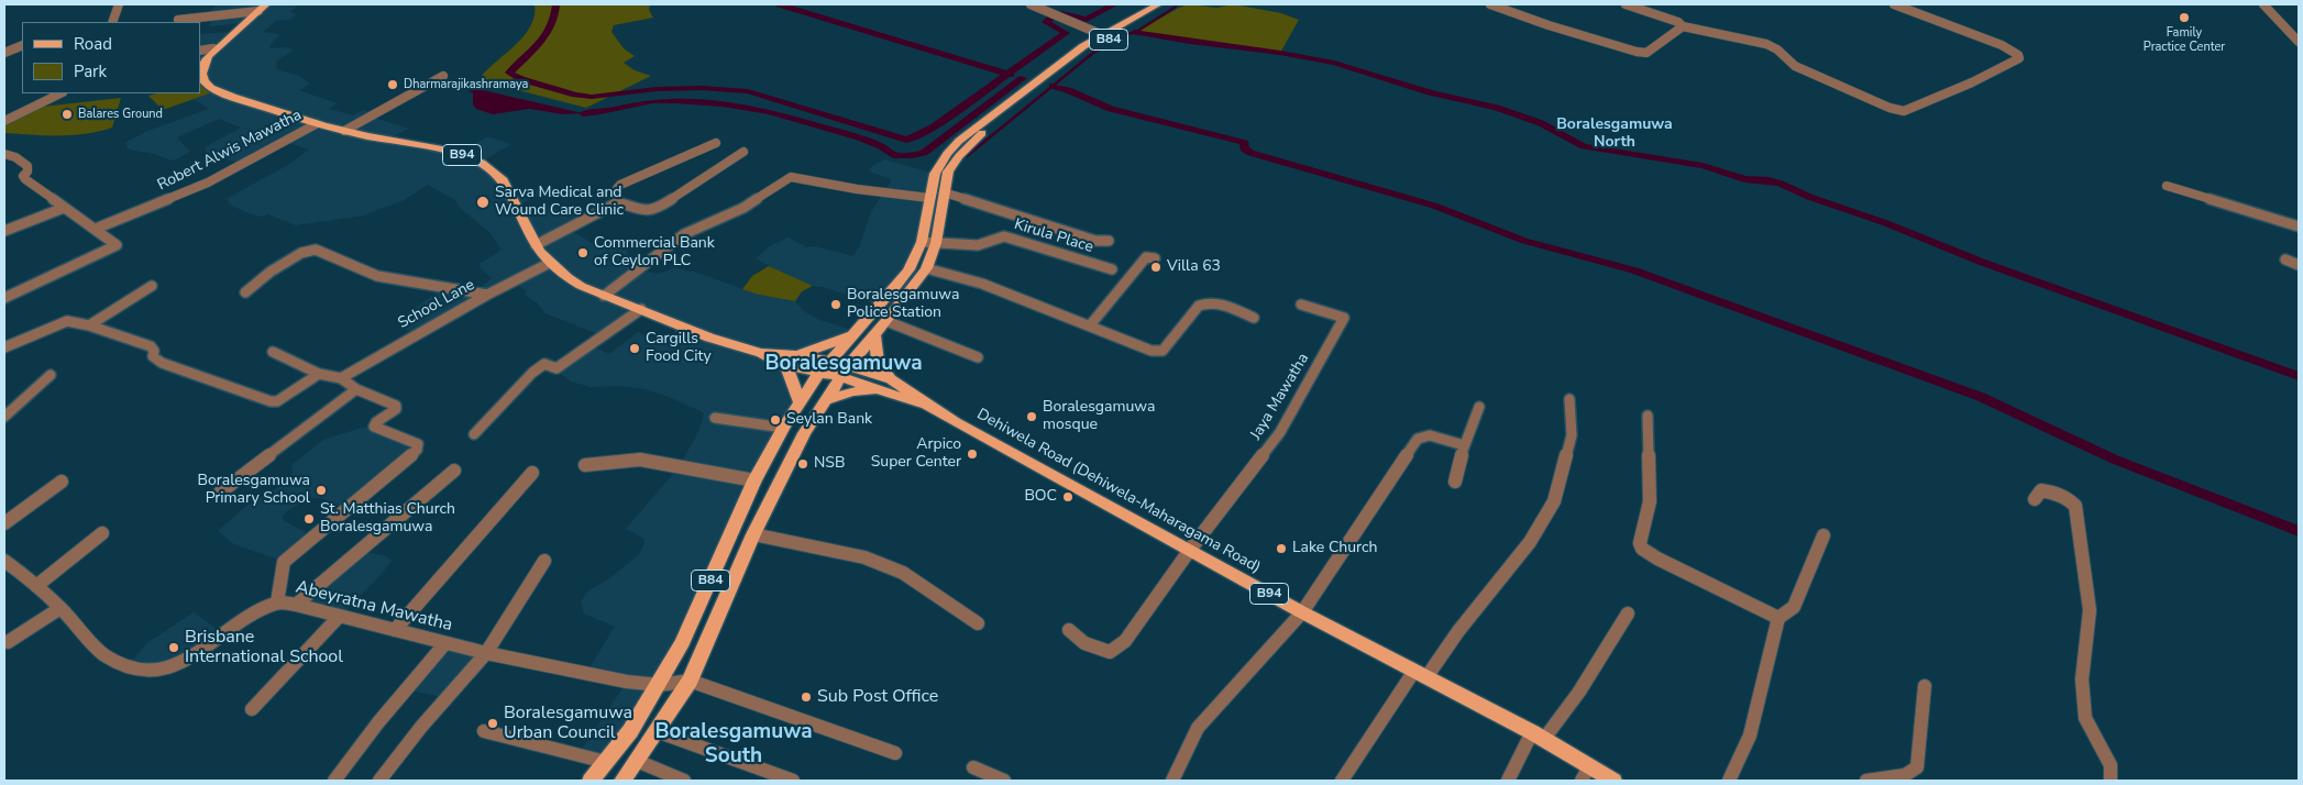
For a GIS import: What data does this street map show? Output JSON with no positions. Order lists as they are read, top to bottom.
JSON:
{
  "streets": {
    "main road": ["B84", "B94", "Dehiwela Road (Dehiwela-Maharagama Road)"],
    "street": [
      "Robert Alwis Mawatha",
      "Kirula Place",
      "School Lane",
      "Jaya Mawatha",
      "Abeyratna Mawatha"
    ]
  },
  "crossings": [
    ["B84", "B94"],
    ["B84", "Kirula Place"],
    ["B84", "Dehiwela Road (Dehiwela-Maharagama Road)"],
    ["B84", "Abeyratna Mawatha"],
    ["Robert Alwis Mawatha", "B94"],
    ["B94", "School Lane"],
    ["B94", "Dehiwela Road (Dehiwela-Maharagama Road)"],
    ["Jaya Mawatha", "Dehiwela Road (Dehiwela-Maharagama Road)"]
  ],
  "districts": ["Boralesgamuwa North", "Boralesgamuwa", "Boralesgamuwa South"],
  "places": [
    "Family Practice Center",
    "Dharmarajikashramaya",
    "Balares Ground",
    "Sarva Medical and Wound Care Clinic",
    "Commercial Bank of Ceylon PLC",
    "Villa 63",
    "Boralesgamuwa Police Station",
    "Cargills Food City",
    "Boralesgamuwa mosque",
    "Seylan Bank",
    "Arpico Super Center",
    "NSB",
    "Boralesgamuwa Primary School",
    "BOC",
    "St. Matthias Church Boralesgamuwa",
    "Lake Church",
    "Brisbane International School",
    "Sub Post Office",
    "Boralesgamuwa Urban Council"
  ],
  "legend": ["Road", "Park"]
}
